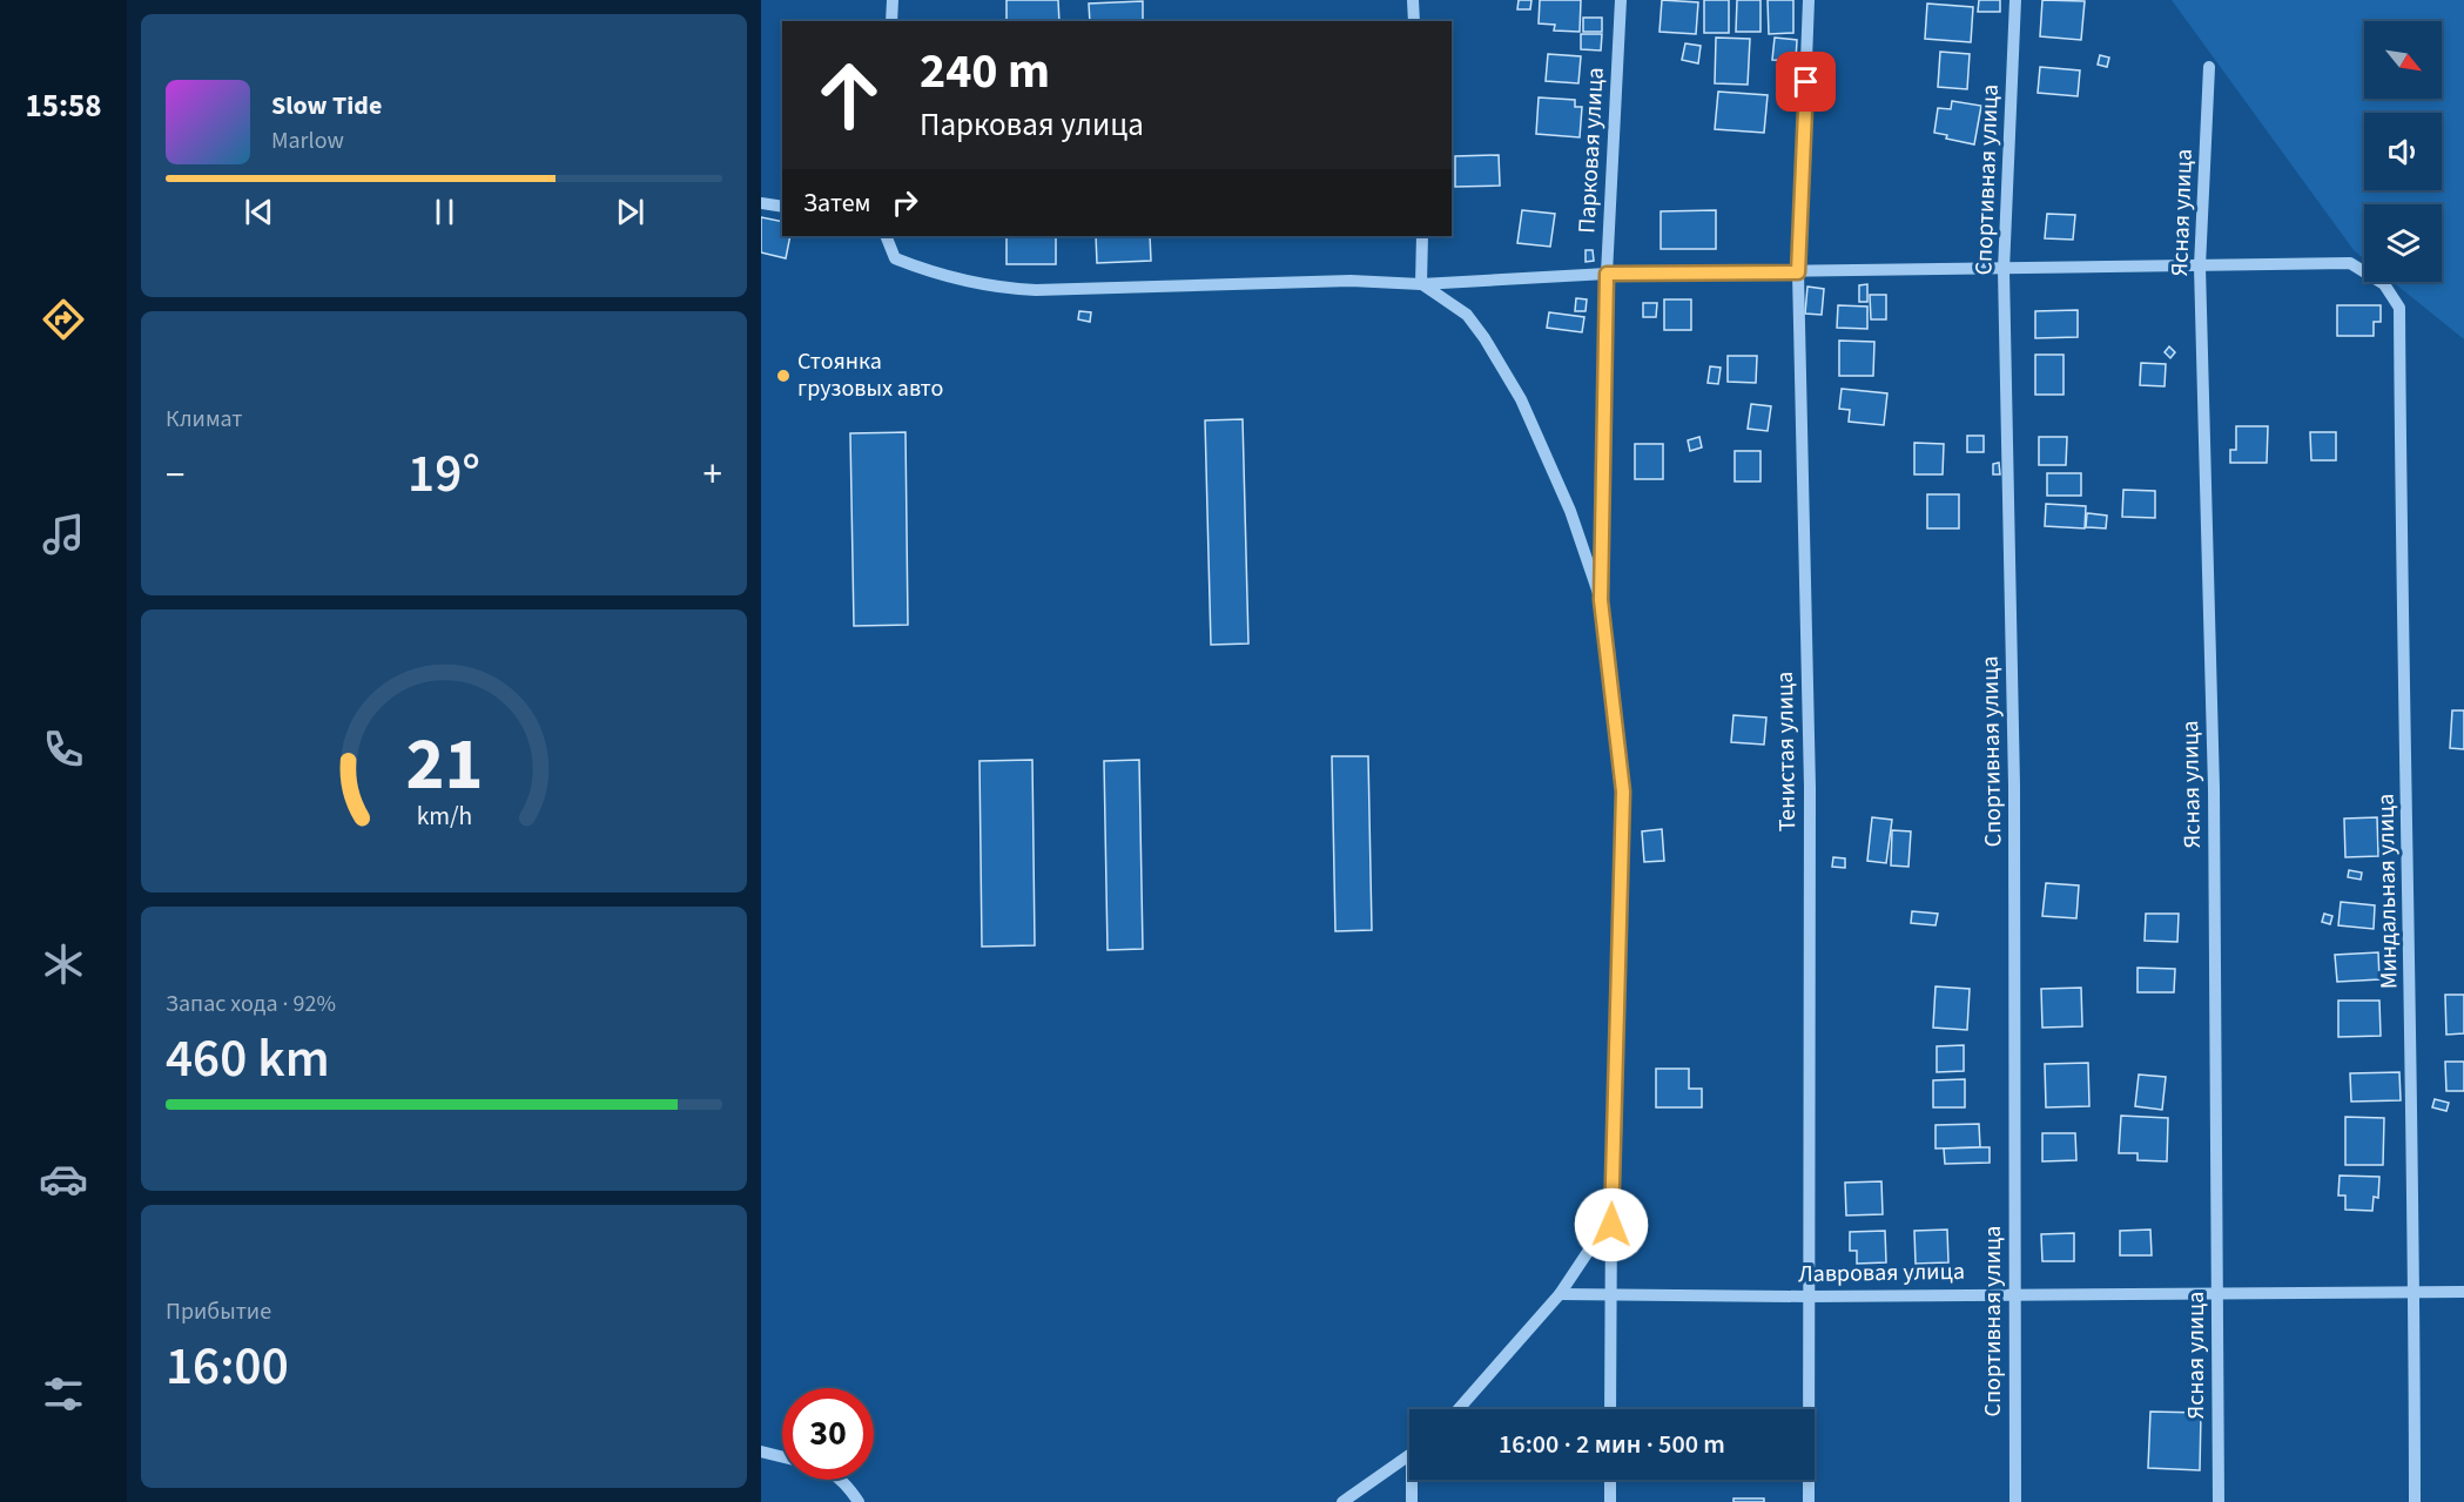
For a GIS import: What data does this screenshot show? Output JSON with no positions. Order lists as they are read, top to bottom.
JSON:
{
  "streets": {
    "street": [
      "Парковая улица",
      "Спортивная улица",
      "Ясная улица",
      "Тенистая улица",
      "Миндальная улица",
      "Лавровая улица"
    ]
  },
  "crossings": [
    ["Спортивная улица", "Лавровая улица"],
    ["Ясная улица", "Миндальная улица"],
    ["Ясная улица", "Лавровая улица"],
    ["Тенистая улица", "Лавровая улица"],
    ["Миндальная улица", "Лавровая улица"]
  ],
  "places": ["Стоянка грузовых авто"],
  "north": "bottom right",
  "page": {
    "tabs": "15:58",
    "turn": ["240 m", "Парковая улица"],
    "song": ["Slow Tide", "Marlow"],
    "then": "Затем",
    "tile": [
      "Климат",
      ["Запас хода · 92%", "460 km"],
      ["Прибытие", "16:00"]
    ],
    "heat": ["−", "19°", "+"],
    "limit": "30",
    "trip": "16:00 · 2 мин · 500 m",
    "gauge": ["21", "km/h"]
  }
}
